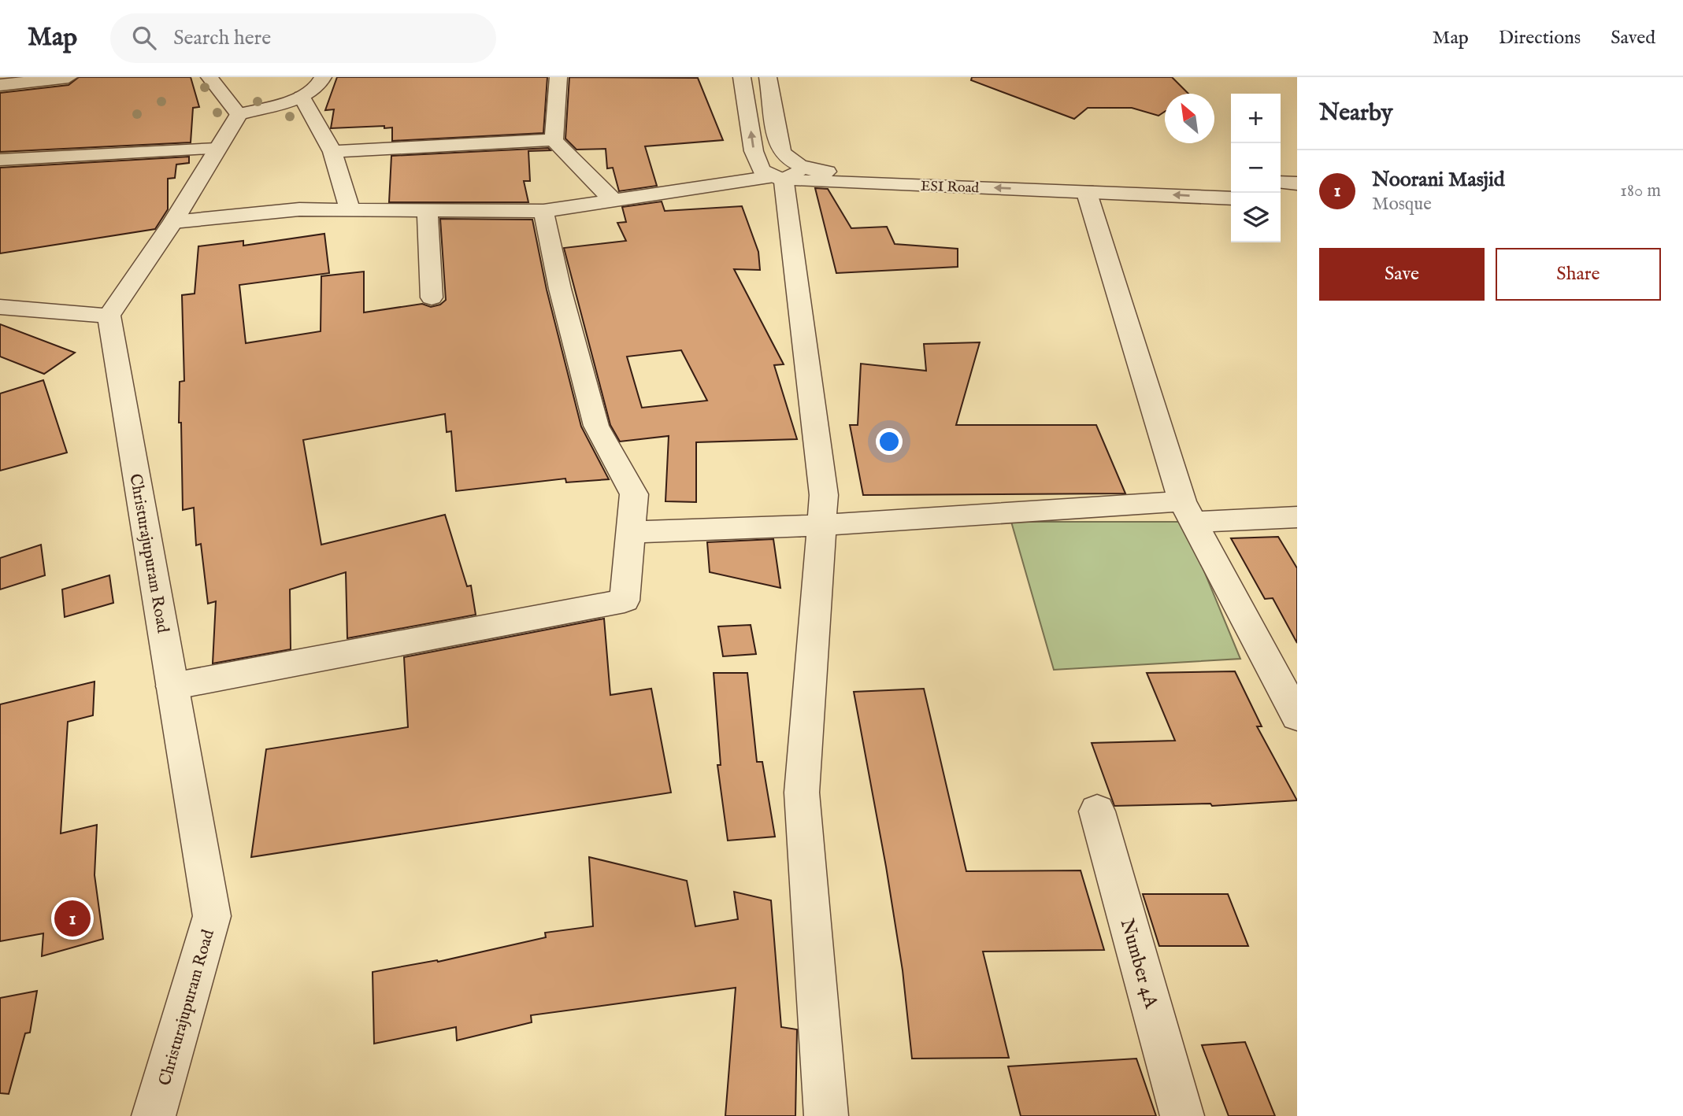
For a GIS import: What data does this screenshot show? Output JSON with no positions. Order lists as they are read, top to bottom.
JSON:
{
  "streets": {
    "street": ["ESI Road", "Christurajupuram Road", "Number 4A"]
  },
  "north": "top left",
  "page": {
    "header": "Map",
    "search": "Search here",
    "nav": ["Map", "Directions", "Saved"],
    "heading": "Nearby",
    "map_buttons": ["+", "−"],
    "list": [
      {
        "mark": "1",
        "name": "Noorani Masjid",
        "note": "Mosque",
        "value": "180 m"
      }
    ],
    "buttons": ["Save", "Share"],
    "pins": "1"
  }
}
